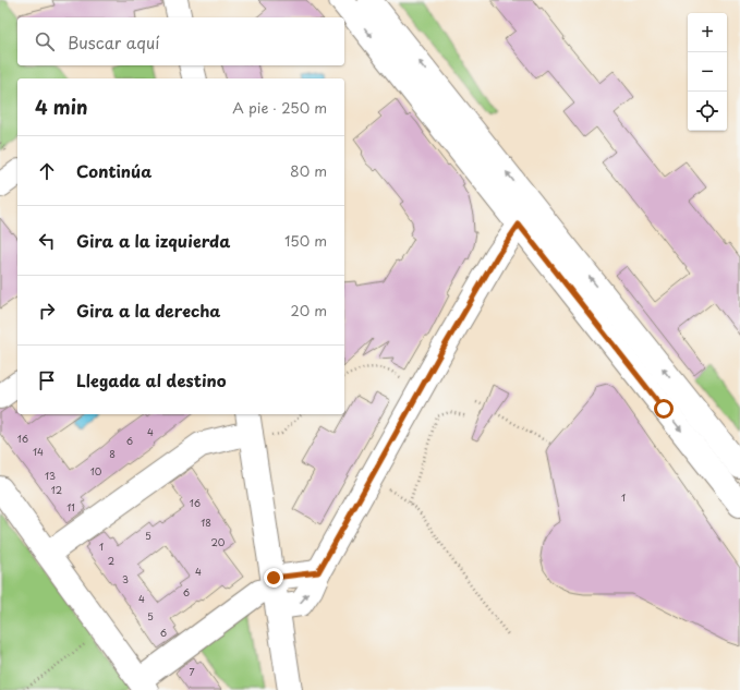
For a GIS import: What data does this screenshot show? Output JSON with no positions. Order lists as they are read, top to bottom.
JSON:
{
  "house_numbers": [
    "4",
    "16",
    "6",
    "14",
    "8",
    "10",
    "13",
    "12",
    "1",
    "16",
    "11",
    "18",
    "5",
    "20",
    "1",
    "2",
    "4",
    "3",
    "6",
    "4",
    "5",
    "6",
    "7"
  ],
  "page": {
    "map_buttons": ["+", "−"],
    "search": "Buscar aquí",
    "heading": ["4 min", "A pie · 250 m"],
    "list": [
      ["Continúa", "80 m"],
      ["Gira a la izquierda", "150 m"],
      ["Gira a la derecha", "20 m"],
      "Llegada al destino"
    ]
  }
}
